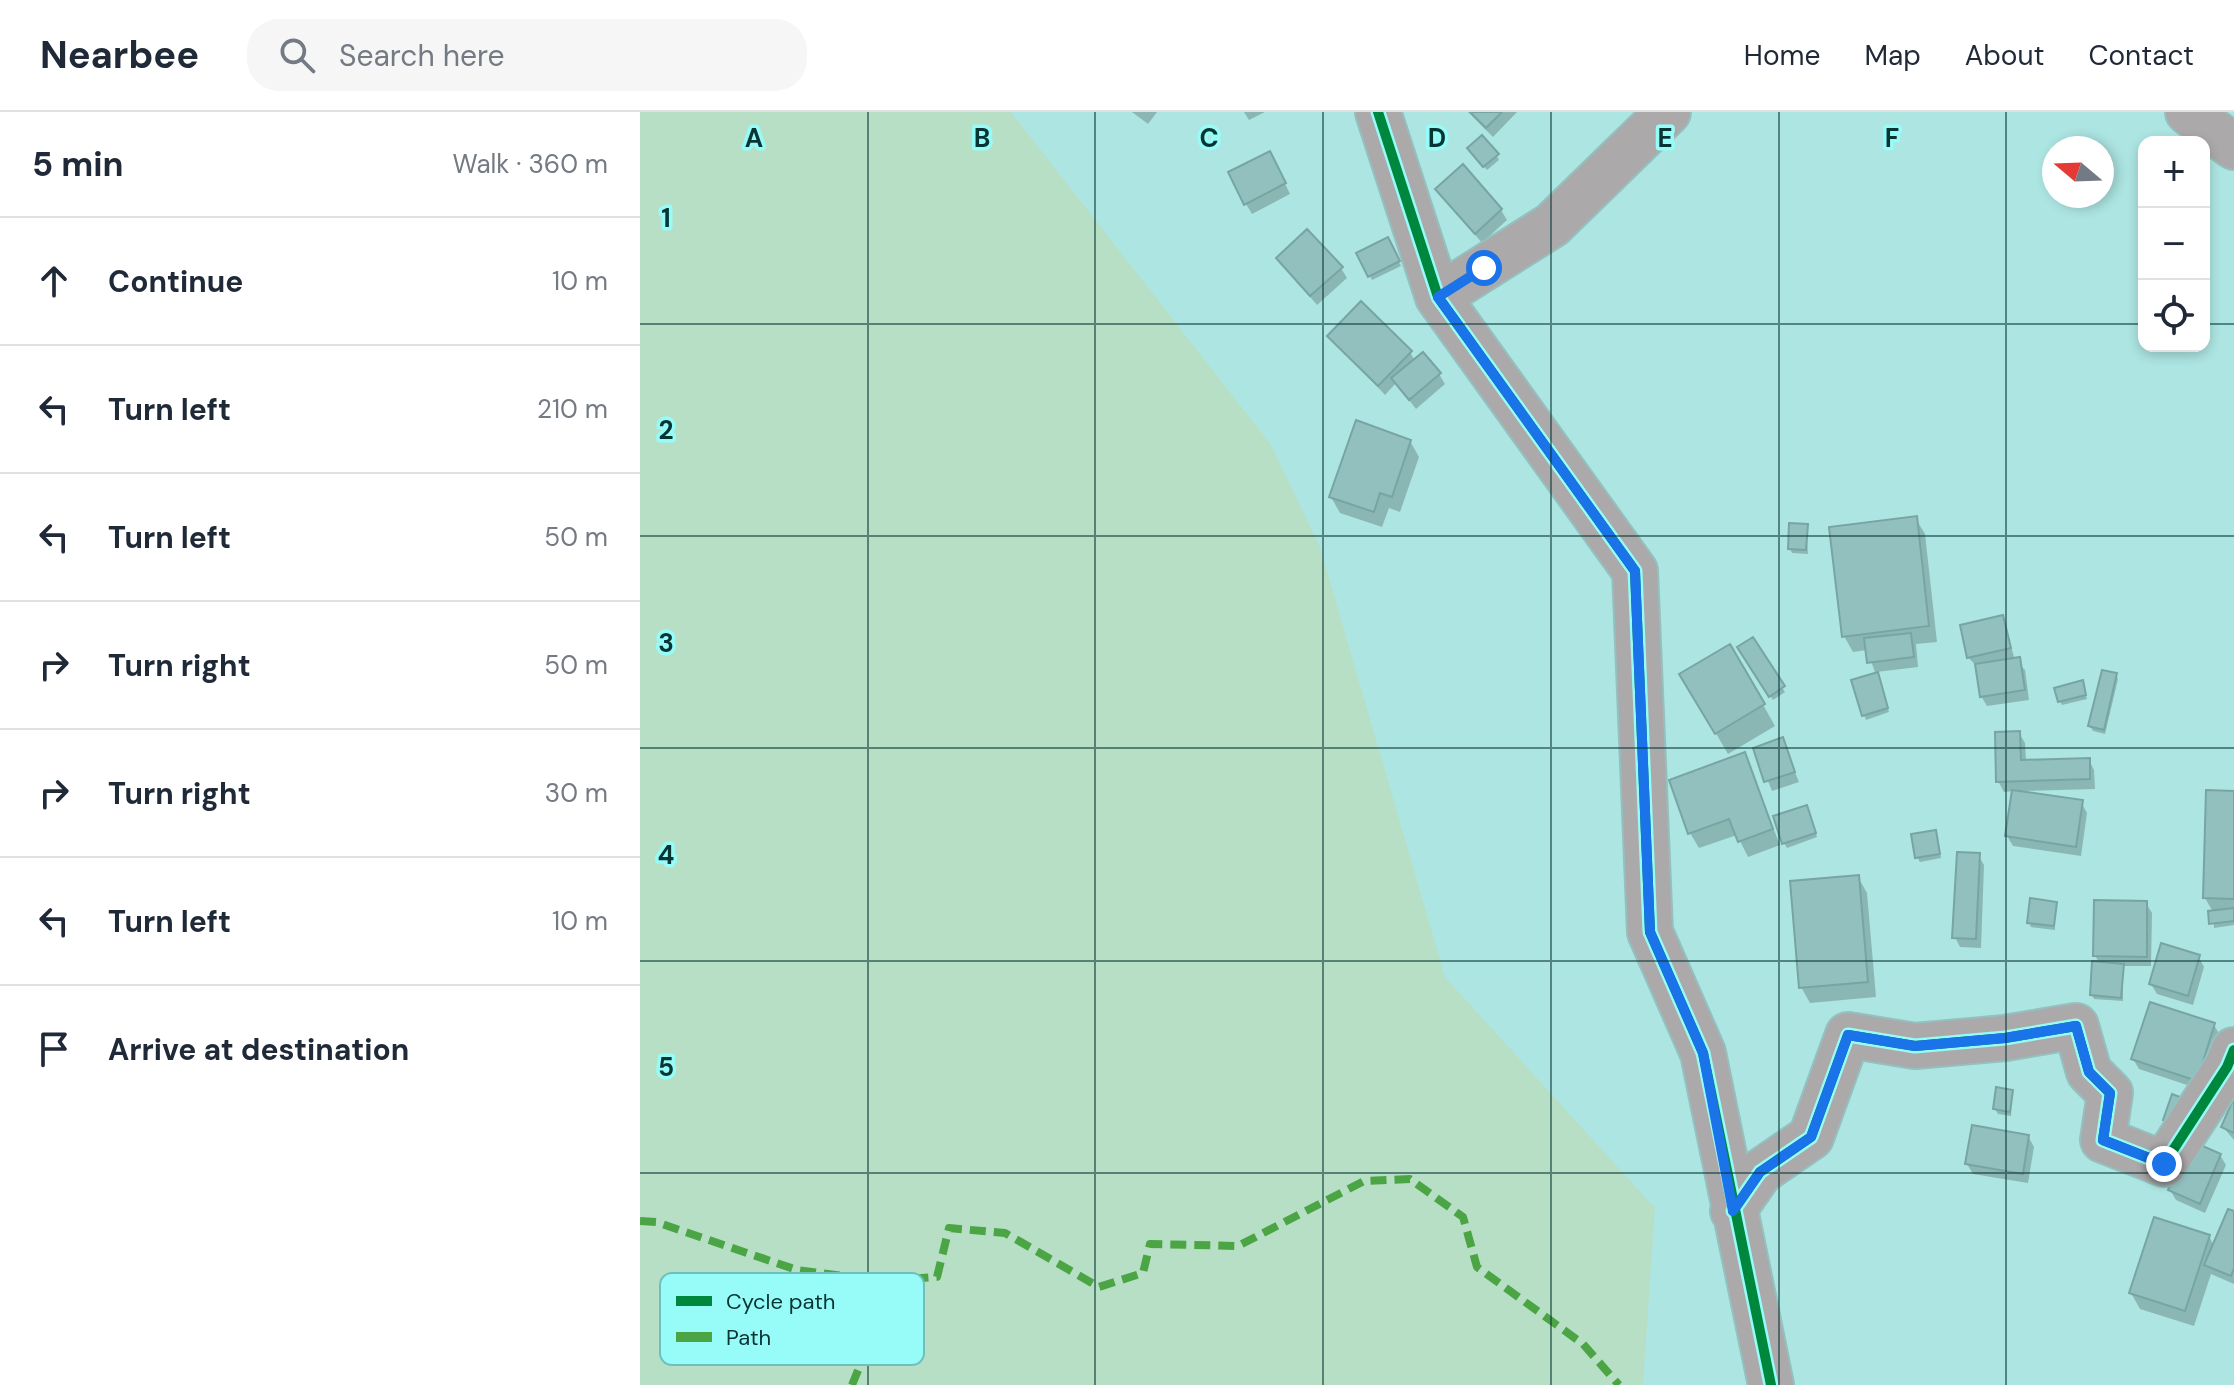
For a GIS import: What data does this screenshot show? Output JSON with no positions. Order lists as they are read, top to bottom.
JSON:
{
  "legend": ["Cycle path", "Path"],
  "north": "left",
  "page": {
    "header": "Nearbee",
    "search": "Search here",
    "nav": [
      "Home",
      "Map",
      "About",
      "Contact"
    ],
    "heading": ["5 min", "Walk · 360 m"],
    "map_buttons": ["+", "−"],
    "list": [
      ["Continue", "10 m"],
      ["Turn left", "210 m"],
      ["Turn left", "50 m"],
      ["Turn right", "50 m"],
      ["Turn right", "30 m"],
      ["Turn left", "10 m"],
      "Arrive at destination"
    ]
  },
  "grid": {
    "columns": [
      "A",
      "B",
      "C",
      "D",
      "E",
      "F"
    ],
    "rows": [
      "1",
      "2",
      "3",
      "4",
      "5"
    ]
  }
}
